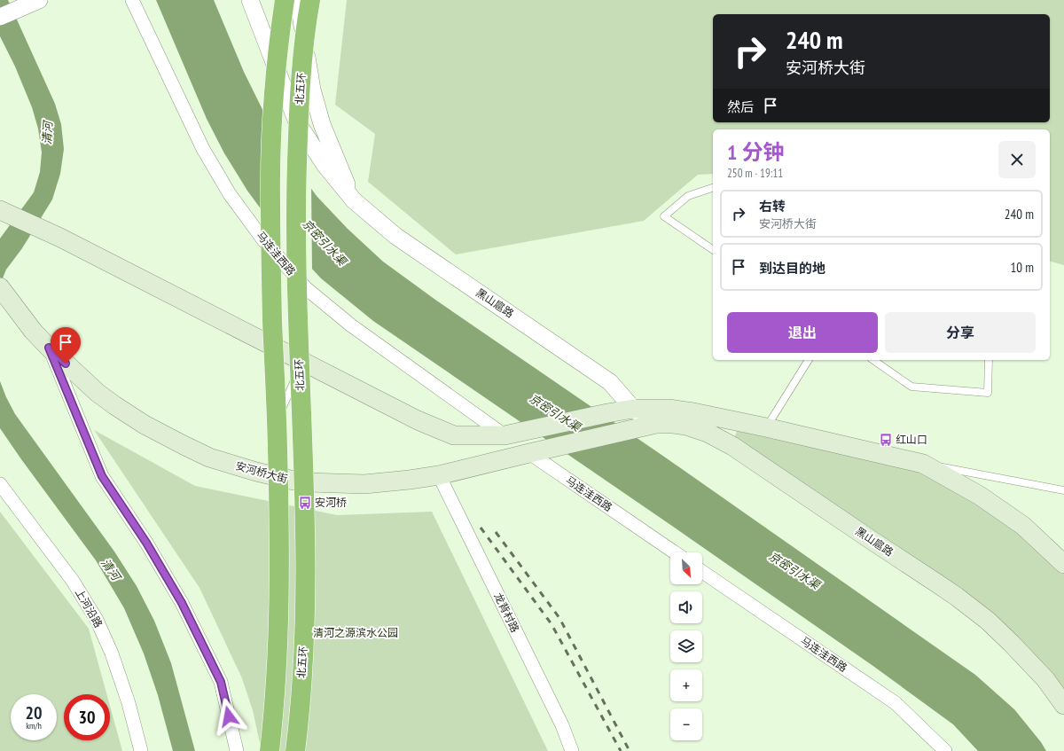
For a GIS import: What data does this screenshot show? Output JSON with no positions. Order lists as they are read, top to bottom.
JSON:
{
  "streets": {
    "highway": ["北五环"],
    "main road": ["黑山扈路", "安河桥大街"],
    "street": ["马连洼西路", "上河沿路", "龙背村路"]
  },
  "crossings": [
    ["马连洼西路", "安河桥大街"],
    ["黑山扈路", "安河桥大街"],
    ["安河桥大街", "龙背村路"]
  ],
  "water": ["清河", "京密引水渠"],
  "parks": ["清河之源滨水公园"],
  "places": {
    "bus stop": ["红山口", "安河桥"]
  },
  "north": "bottom right",
  "page": {
    "turn": ["240 m", "安河桥大街"],
    "then": "然后",
    "heading": ["1 分钟", "250 m · 19:11"],
    "list": [
      {
        "name": "右转",
        "note": "安河桥大街",
        "value": "240 m"
      },
      {
        "name": "到达目的地",
        "value": "10 m"
      }
    ],
    "buttons": ["退出", "分享"],
    "map_buttons": ["+", "−"],
    "speed": "20 km/h",
    "limit": "30"
  }
}
